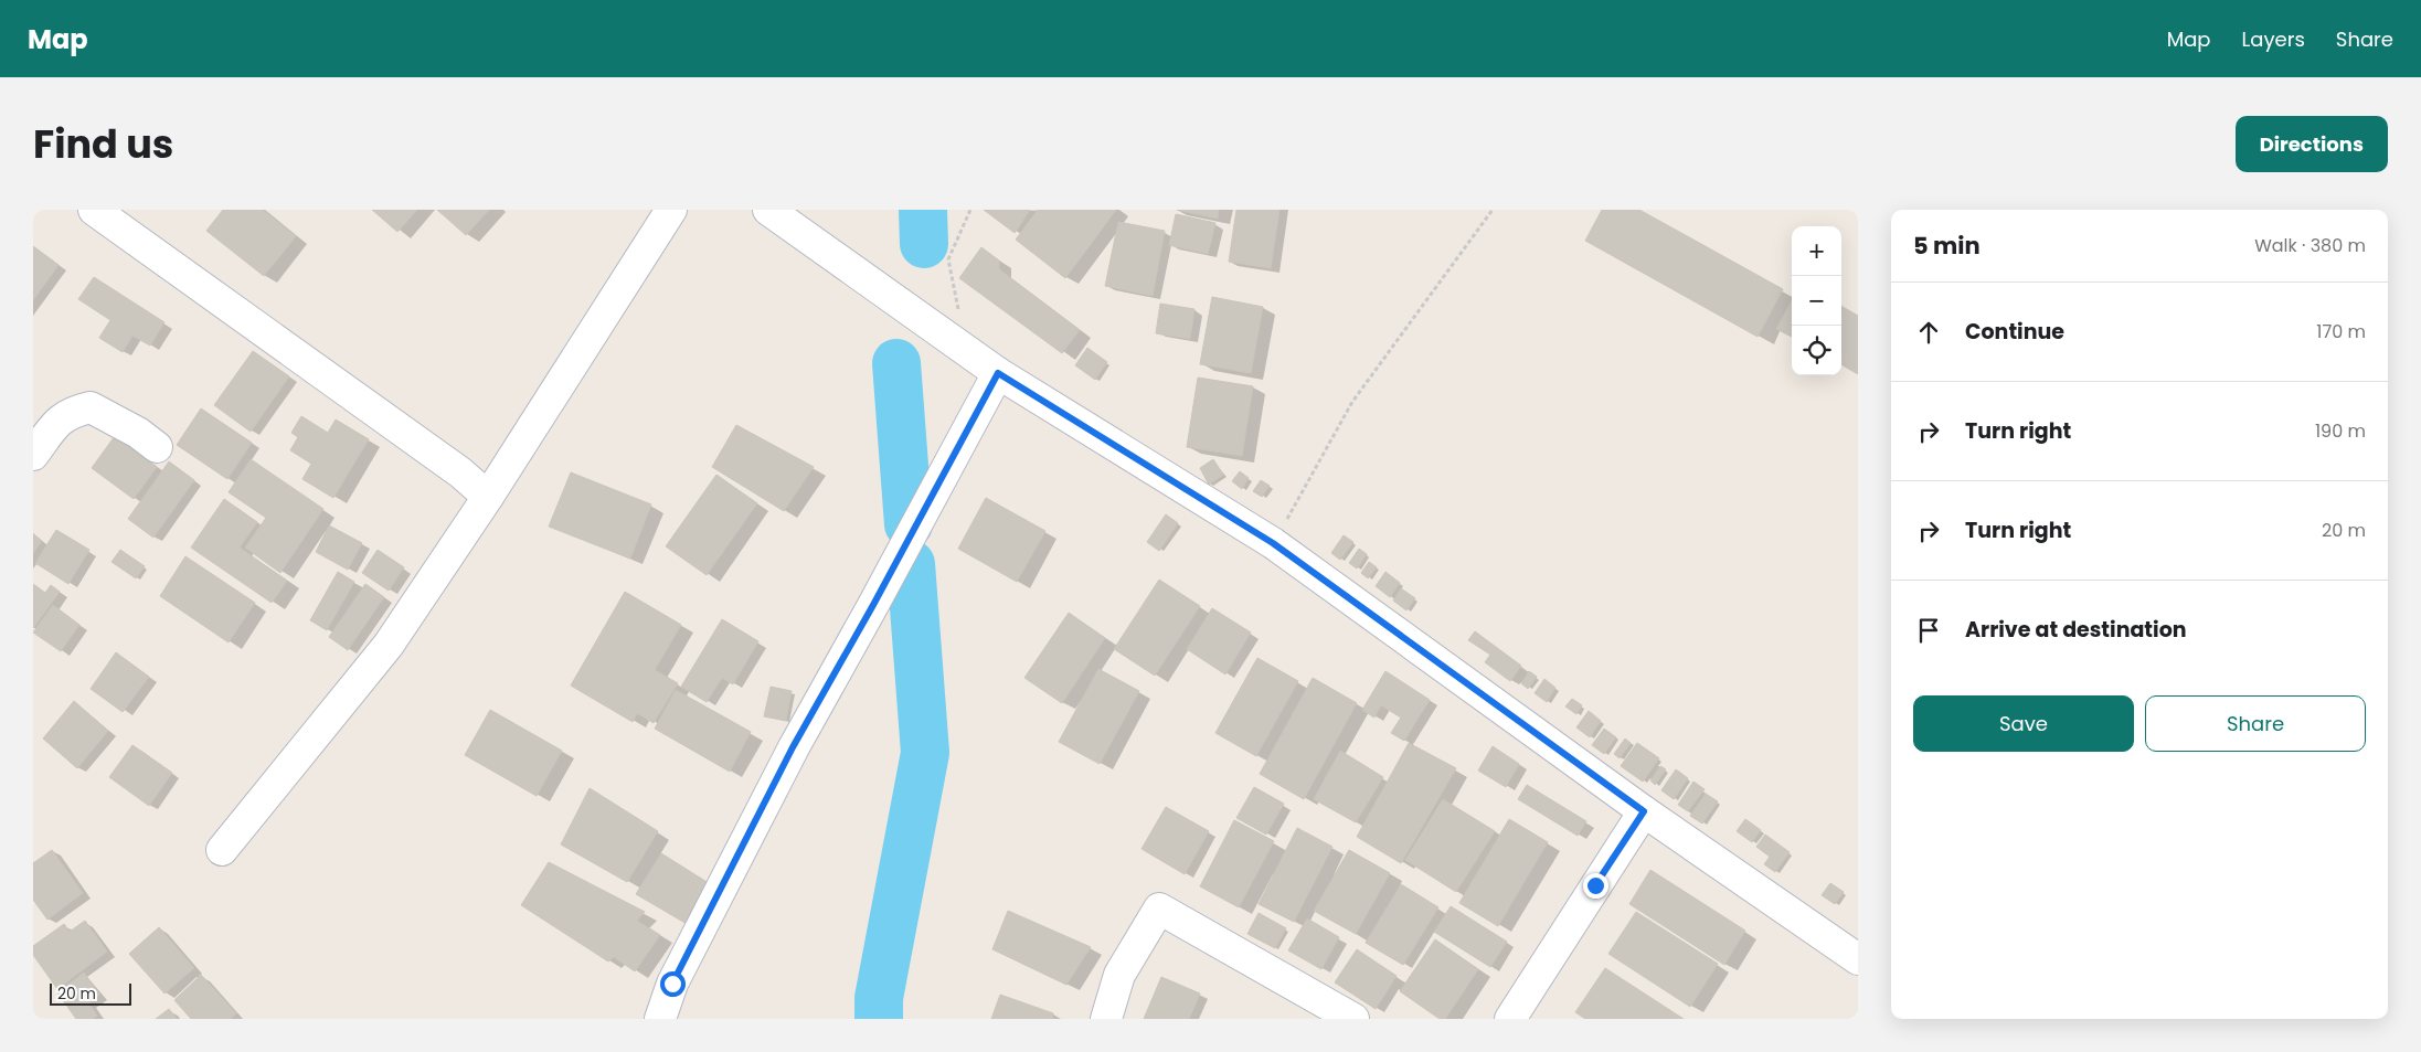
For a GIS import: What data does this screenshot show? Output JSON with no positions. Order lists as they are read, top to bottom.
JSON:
{
  "scale_bar": "20 m",
  "page": {
    "header": "Map",
    "nav": ["Map", "Layers", "Share"],
    "title": "Find us",
    "buttons": [
      "Directions",
      ["Save", "Share"]
    ],
    "heading": ["5 min", "Walk · 380 m"],
    "map_buttons": ["+", "−"],
    "list": [
      ["Continue", "170 m"],
      ["Turn right", "190 m"],
      ["Turn right", "20 m"],
      "Arrive at destination"
    ],
    "scale": "20 m"
  }
}
